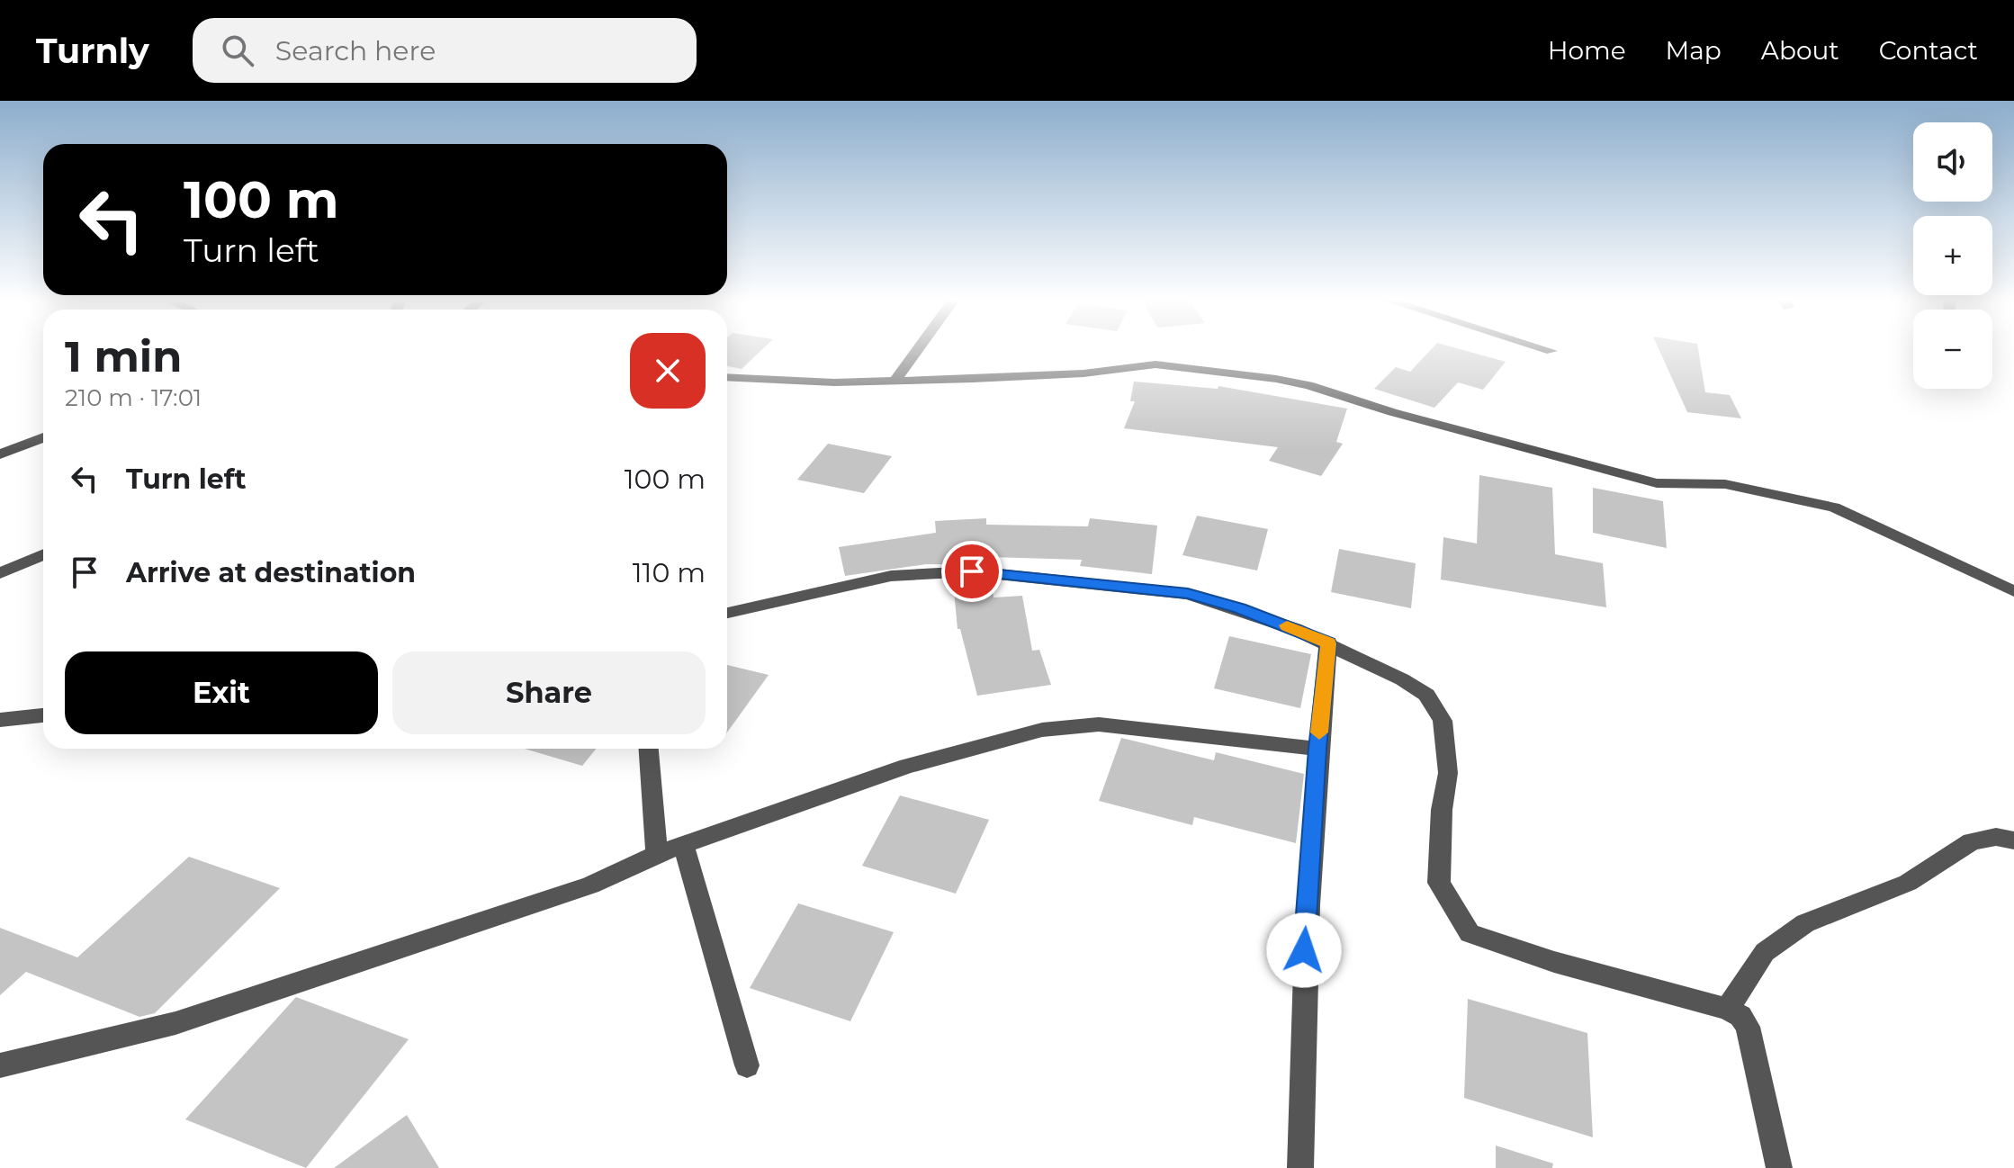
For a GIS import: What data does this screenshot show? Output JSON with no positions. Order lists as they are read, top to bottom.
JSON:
{
  "page": {
    "header": "Turnly",
    "search": "Search here",
    "nav": [
      "Home",
      "Map",
      "About",
      "Contact"
    ],
    "map_buttons": ["+", "−"],
    "turn": ["100 m", "Turn left"],
    "heading": ["1 min", "210 m · 17:01"],
    "list": [
      {
        "name": "Turn left",
        "value": "100 m"
      },
      {
        "name": "Arrive at destination",
        "value": "110 m"
      }
    ],
    "buttons": ["Exit", "Share"]
  }
}
